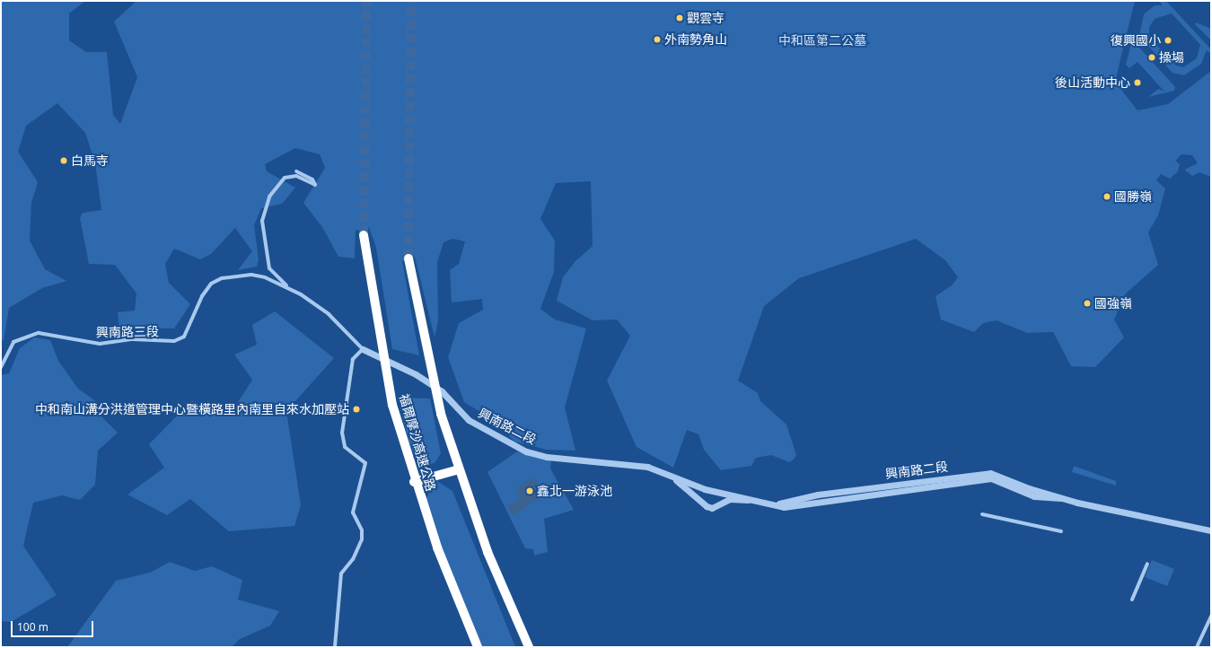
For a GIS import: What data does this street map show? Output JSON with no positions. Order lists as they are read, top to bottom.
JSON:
{
  "streets": {
    "highway": ["福爾摩沙高速公路"],
    "street": ["興南路三段", "興南路二段"]
  },
  "crossings": [
    ["興南路三段", "興南路二段"]
  ],
  "parks": ["中和區第二公墓"],
  "places": [
    "觀雲寺",
    "外南勢角山",
    "復興國小",
    "操場",
    "後山活動中心",
    "白馬寺",
    "國勝嶺",
    "國強嶺",
    "中和南山溝分洪道管理中心暨橫路里內南里自來水加壓站",
    "鑫北一游泳池"
  ],
  "scale_bar": "100 m"
}
